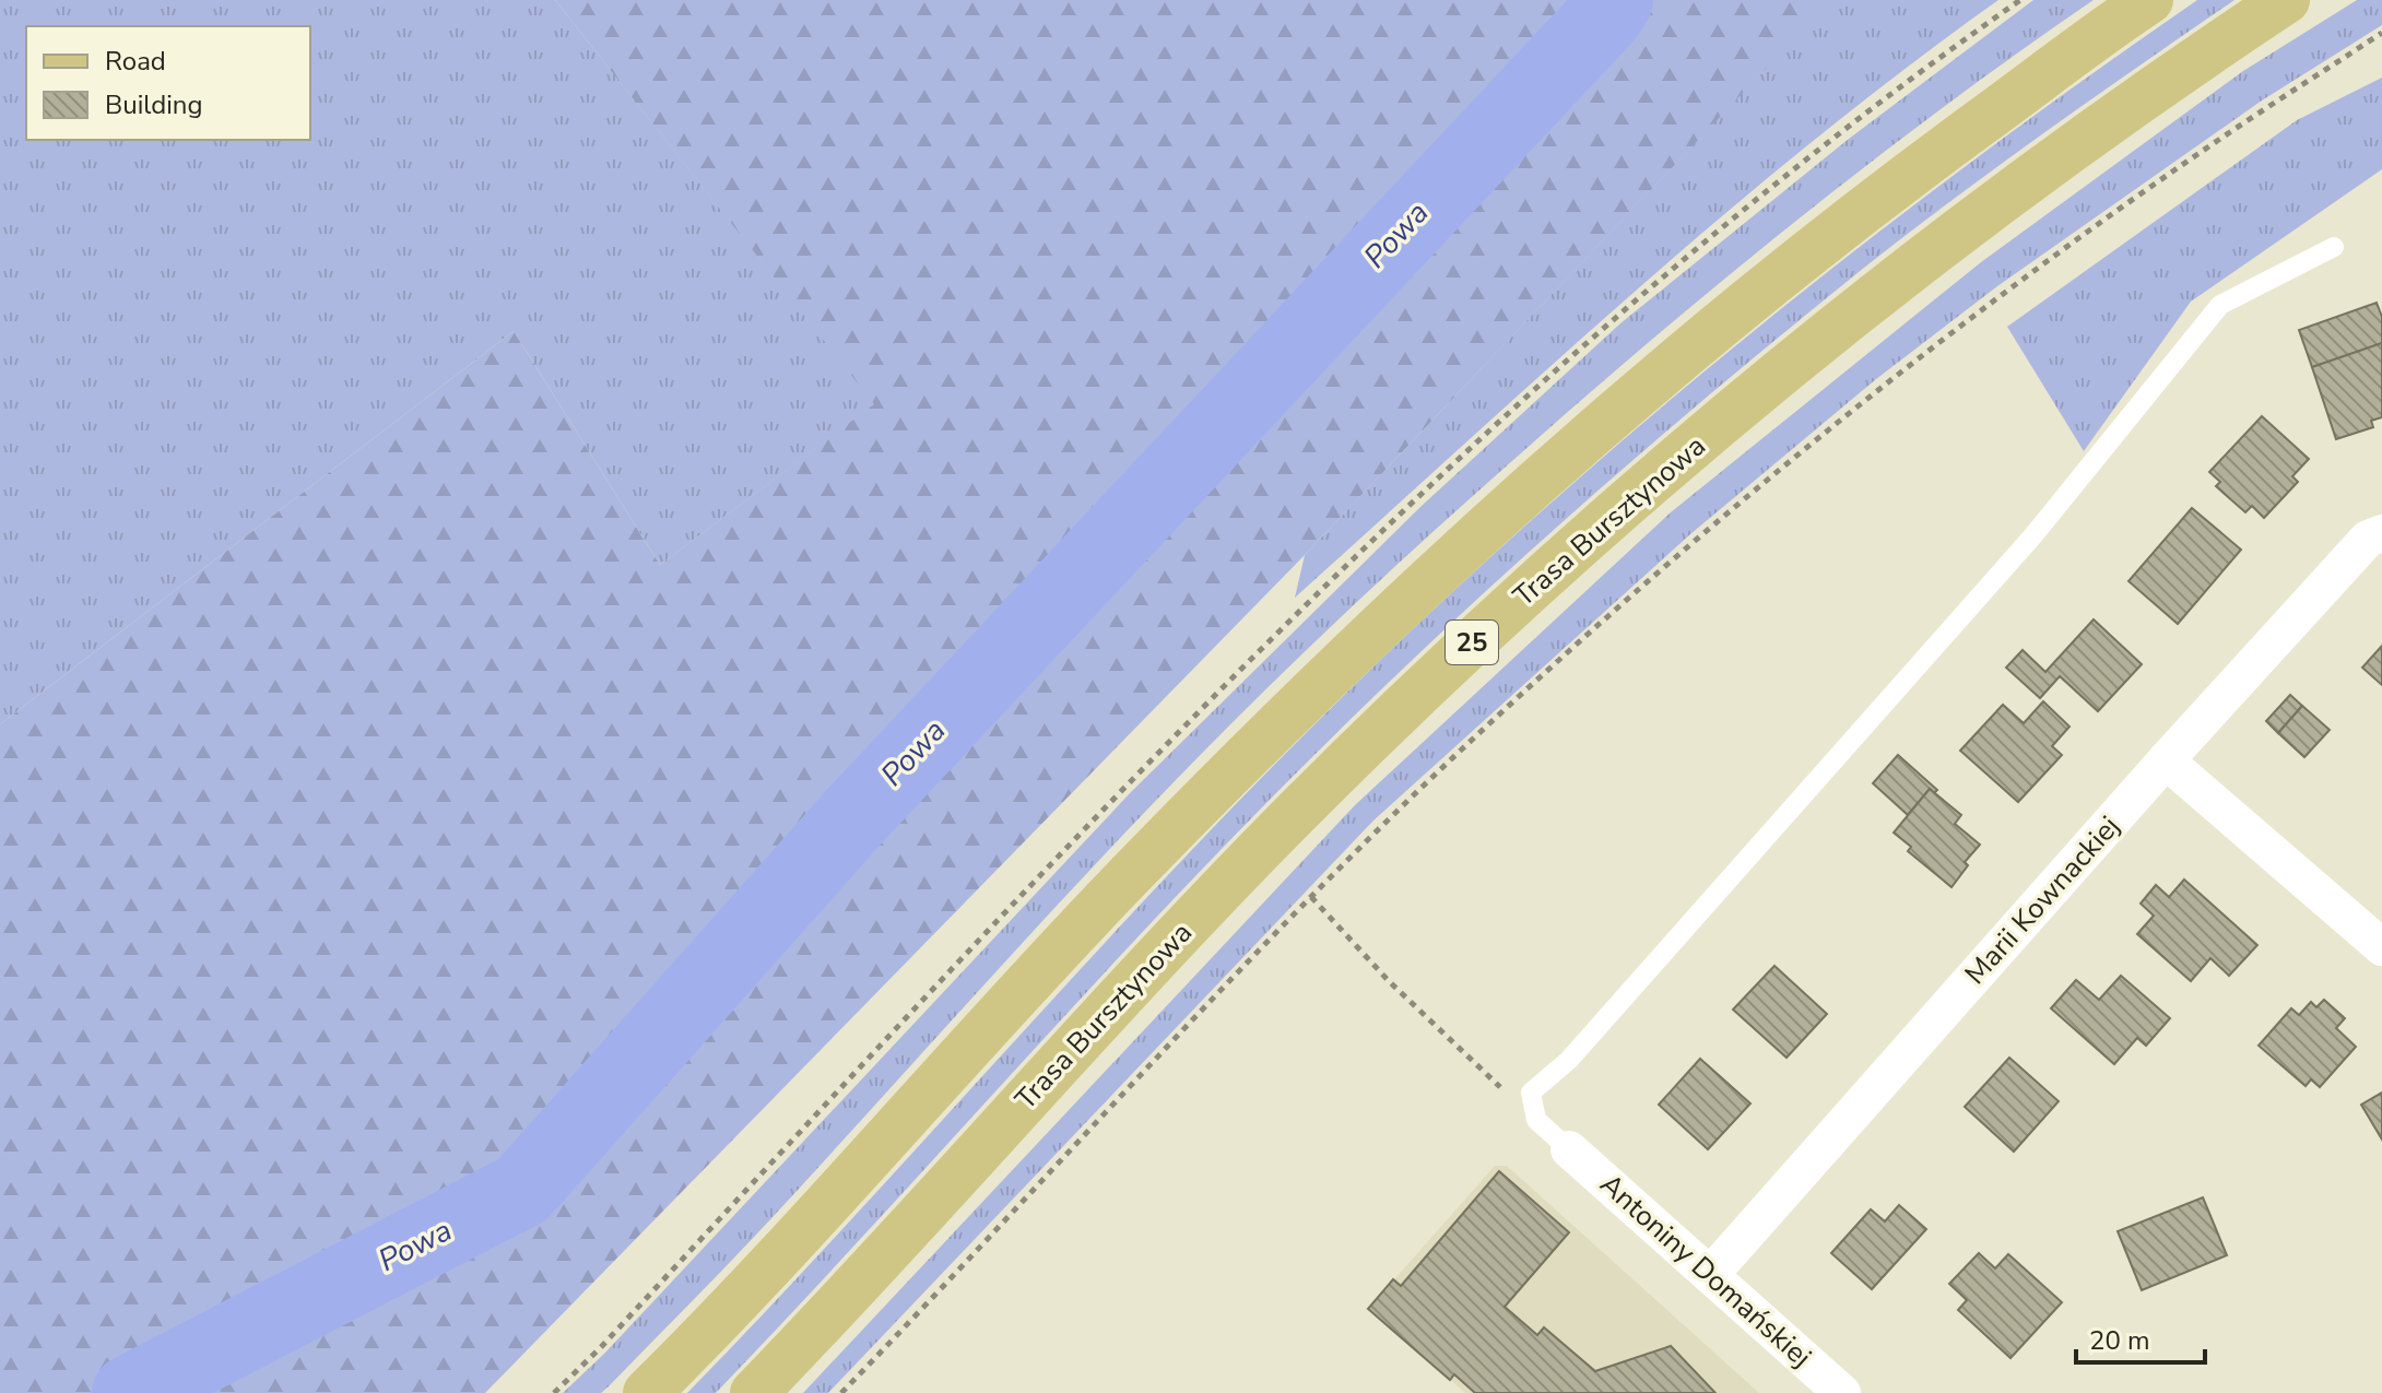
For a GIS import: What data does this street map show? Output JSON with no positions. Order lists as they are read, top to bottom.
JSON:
{
  "streets": {
    "main road": ["Trasa Bursztynowa", "25"],
    "street": ["Marii Kownackiej", "Antoniny Domańskiej"]
  },
  "crossings": [
    ["Marii Kownackiej", "Antoniny Domańskiej"]
  ],
  "water": ["Powa"],
  "legend": ["Road", "Building"],
  "scale_bar": "20 m"
}
